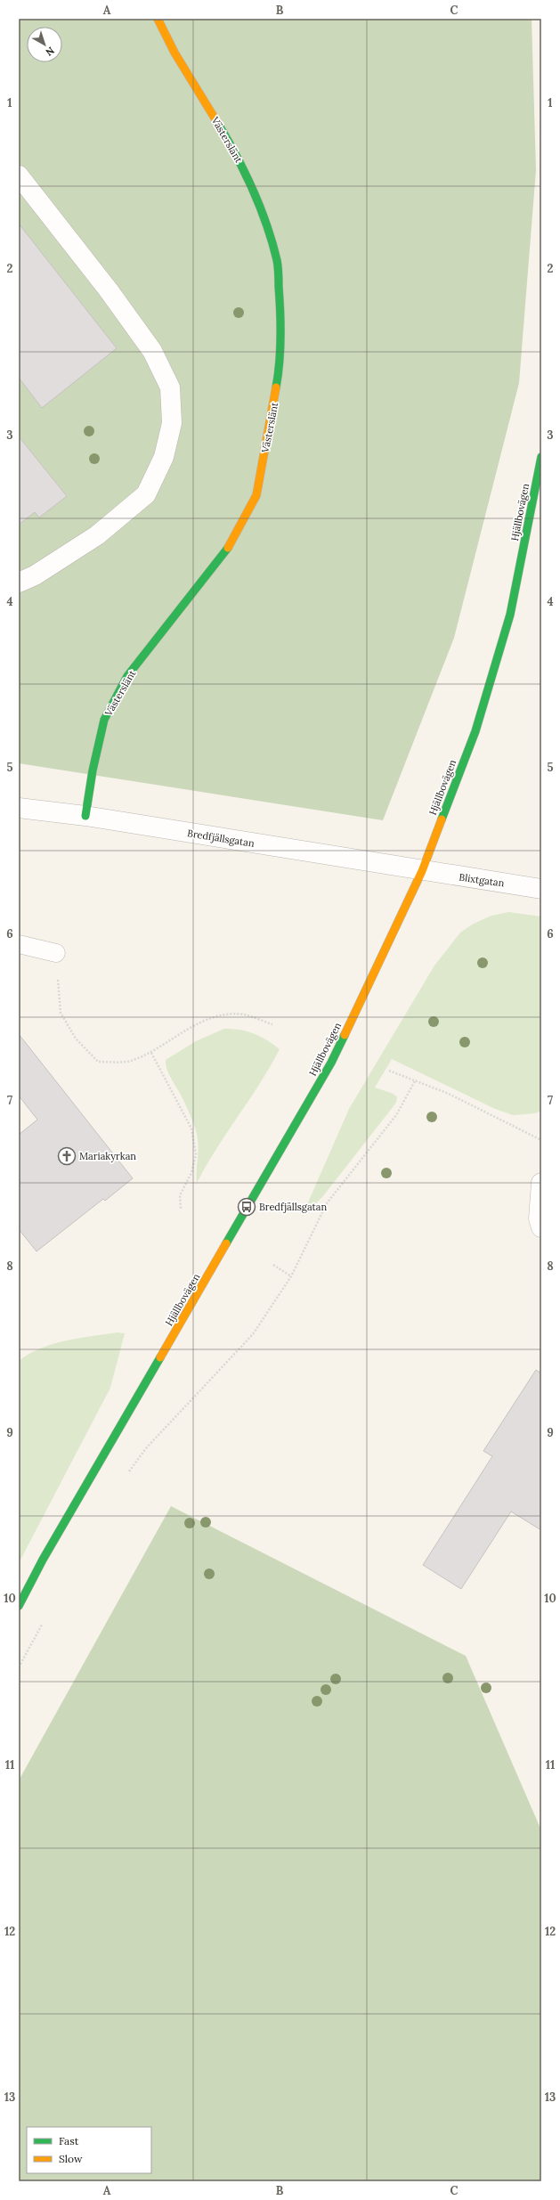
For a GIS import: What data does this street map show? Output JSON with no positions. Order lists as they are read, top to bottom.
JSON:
{
  "streets": {
    "street": [
      "Västerslänt",
      "Hjällbovägen",
      "Bredfjällsgatan",
      "Blixtgatan"
    ]
  },
  "crossings": [
    ["Västerslänt", "Bredfjällsgatan"],
    ["Hjällbovägen", "Bredfjällsgatan"],
    ["Hjällbovägen", "Blixtgatan"],
    ["Bredfjällsgatan", "Blixtgatan"]
  ],
  "places": {
    "church": ["Mariakyrkan"],
    "bus stop": ["Bredfjällsgatan"]
  },
  "legend": ["Fast", "Slow"],
  "north": "bottom right",
  "grid": {
    "columns": ["A", "B", "C"],
    "rows": [
      "1",
      "2",
      "3",
      "4",
      "5",
      "6",
      "7",
      "8",
      "9",
      "10",
      "11",
      "12",
      "13"
    ]
  }
}
